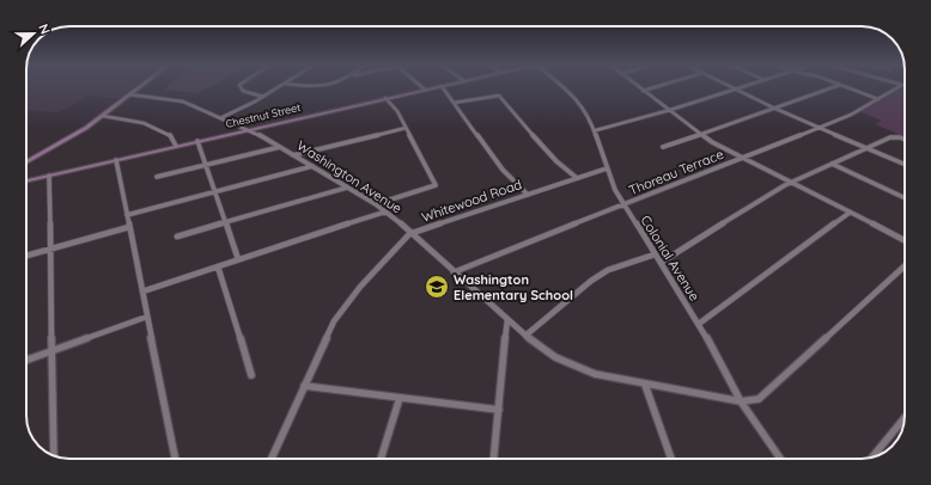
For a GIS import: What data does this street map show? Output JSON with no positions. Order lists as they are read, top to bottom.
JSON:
{
  "streets": {
    "main road": ["Chestnut Street"],
    "street": [
      "Thoreau Terrace",
      "Washington Avenue",
      "Whitewood Road",
      "Colonial Avenue"
    ]
  },
  "crossings": [
    ["Chestnut Street", "Washington Avenue"],
    ["Thoreau Terrace", "Washington Avenue"],
    ["Thoreau Terrace", "Colonial Avenue"],
    ["Washington Avenue", "Whitewood Road"],
    ["Washington Avenue", "Colonial Avenue"],
    ["Whitewood Road", "Colonial Avenue"]
  ],
  "places": {
    "school or university": ["Washington Elementary School"]
  },
  "north": "right"
}
